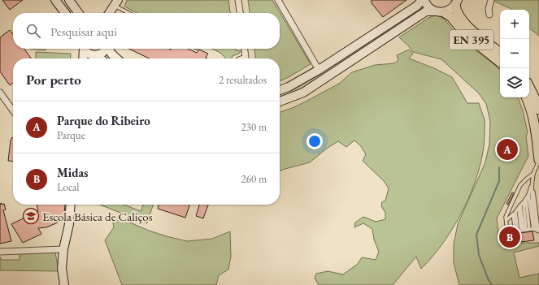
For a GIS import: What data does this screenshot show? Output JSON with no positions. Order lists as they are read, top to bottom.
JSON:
{
  "streets": {
    "main road": ["EN 395"]
  },
  "places": {
    "school or university": ["Escola Básica de Caliços"]
  },
  "page": {
    "map_buttons": ["+", "−"],
    "search": "Pesquisar aqui",
    "heading": ["Por perto", "2 resultados"],
    "list": [
      {
        "mark": "A",
        "name": "Parque do Ribeiro",
        "note": "Parque",
        "value": "230 m"
      },
      {
        "mark": "B",
        "name": "Midas",
        "note": "Local",
        "value": "260 m"
      }
    ],
    "pins": ["A", "B"]
  }
}
